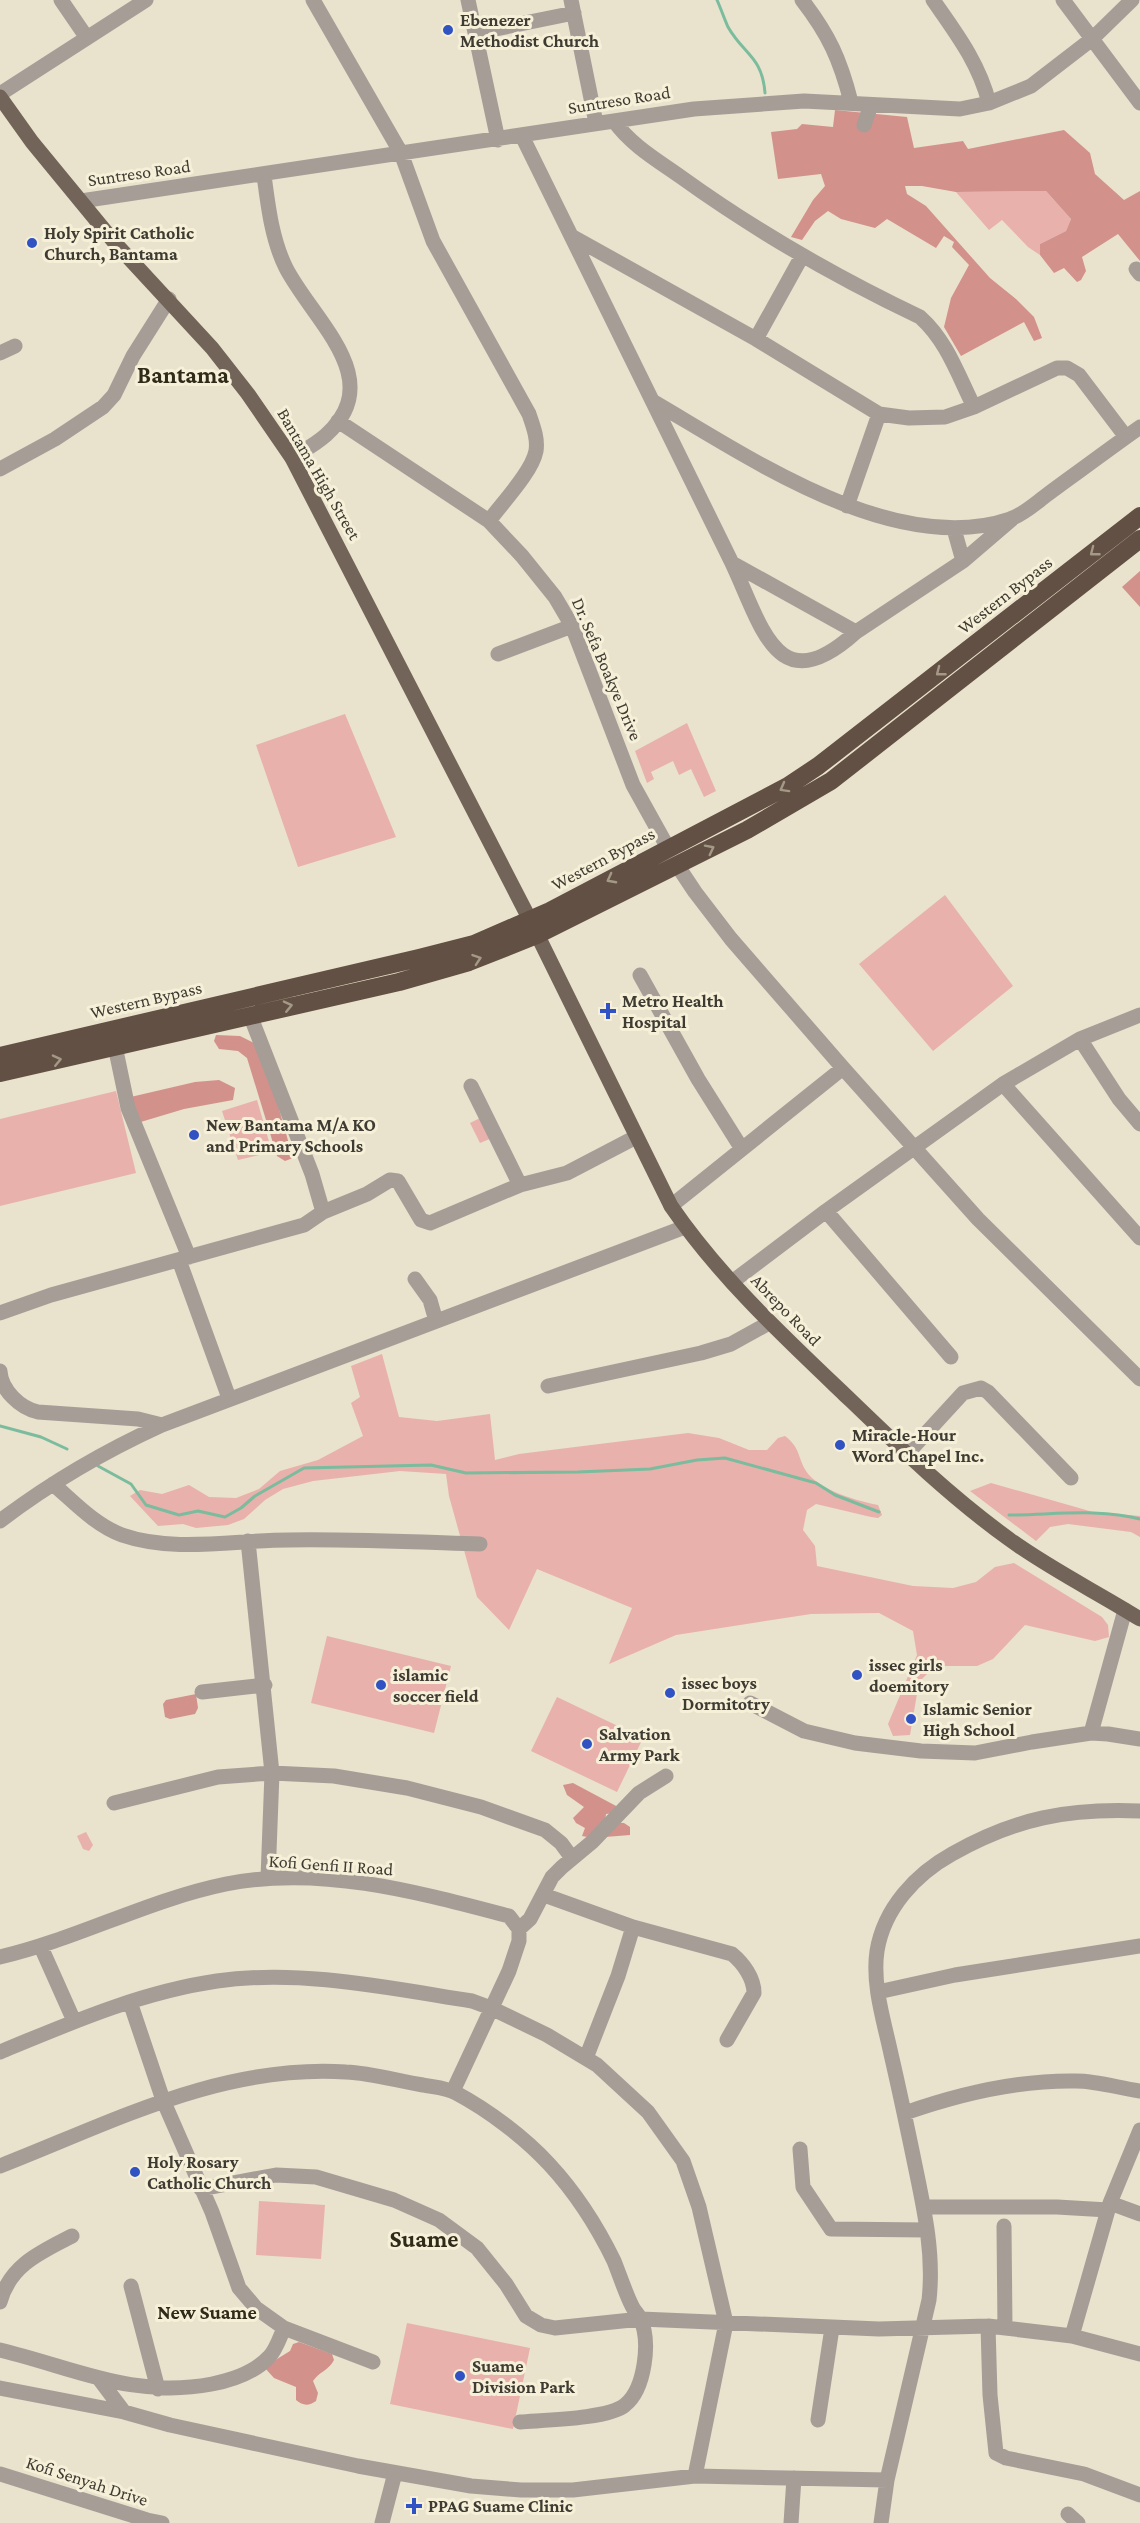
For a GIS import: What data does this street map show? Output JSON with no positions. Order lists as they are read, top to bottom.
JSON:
{
  "streets": {
    "highway": ["Western Bypass"],
    "main road": ["Bantama High Street", "Abrepo Road"],
    "street": [
      "Suntreso Road",
      "Dr. Sefa Boakye Drive",
      "Kofi Genfi II Road",
      "Kofi Senyah Drive"
    ]
  },
  "crossings": [
    ["Suntreso Road", "Bantama High Street"],
    ["Bantama High Street", "Western Bypass"],
    ["Bantama High Street", "Abrepo Road"],
    ["Western Bypass", "Dr. Sefa Boakye Drive"],
    ["Western Bypass", "Abrepo Road"]
  ],
  "districts": ["Bantama", "Suame", "New Suame"],
  "places": {
    "other": [
      "Ebenezer Methodist Church",
      "Holy Spirit Catholic Church, Bantama",
      "New Bantama M/A KO and Primary Schools",
      "Miracle-Hour Word Chapel Inc.",
      "issec girls doemitory",
      "islamic soccer field",
      "issec boys Dormitotry",
      "Islamic Senior High School",
      "Salvation Army Park",
      "Holy Rosary Catholic Church",
      "Suame Division Park"
    ],
    "health": ["Metro Health Hospital", "PPAG Suame Clinic"]
  }
}
